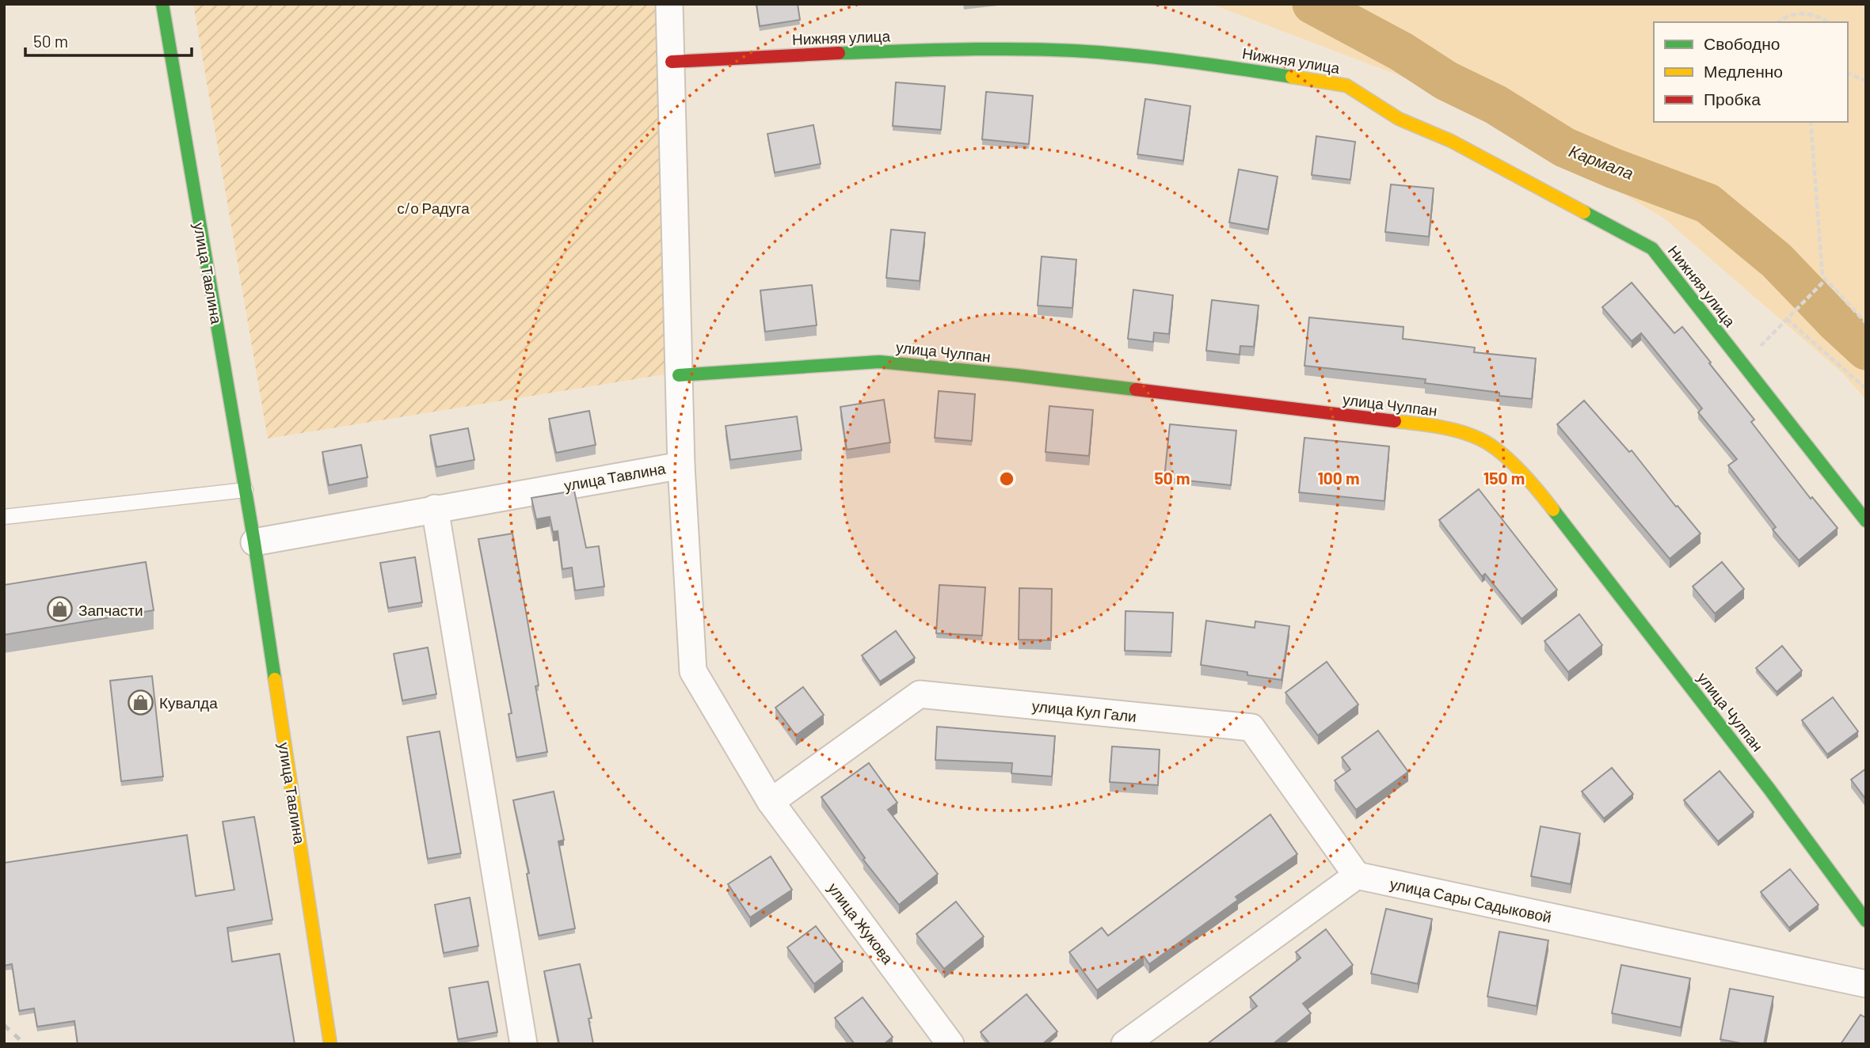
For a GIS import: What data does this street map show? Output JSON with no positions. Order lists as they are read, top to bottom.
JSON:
{
  "streets": {
    "street": [
      "Нижняя улица",
      "улица Тавлина",
      "улица Чулпан",
      "улица Кул Гали",
      "улица Сары Садыковой",
      "улица Жукова"
    ]
  },
  "crossings": [
    ["Нижняя улица", "улица Жукова"],
    ["улица Тавлина", "улица Жукова"],
    ["улица Чулпан", "улица Жукова"],
    ["улица Кул Гали", "улица Сары Садыковой"],
    ["улица Кул Гали", "улица Жукова"]
  ],
  "water": ["Кармала"],
  "parks": ["с/о Радуга"],
  "places": {
    "shop": ["Запчасти", "Кувалда"]
  },
  "legend": ["Свободно", "Медленно", "Пробка"],
  "scale_bar": "50 m",
  "rings": ["50 m", "100 m", "150 m"]
}
